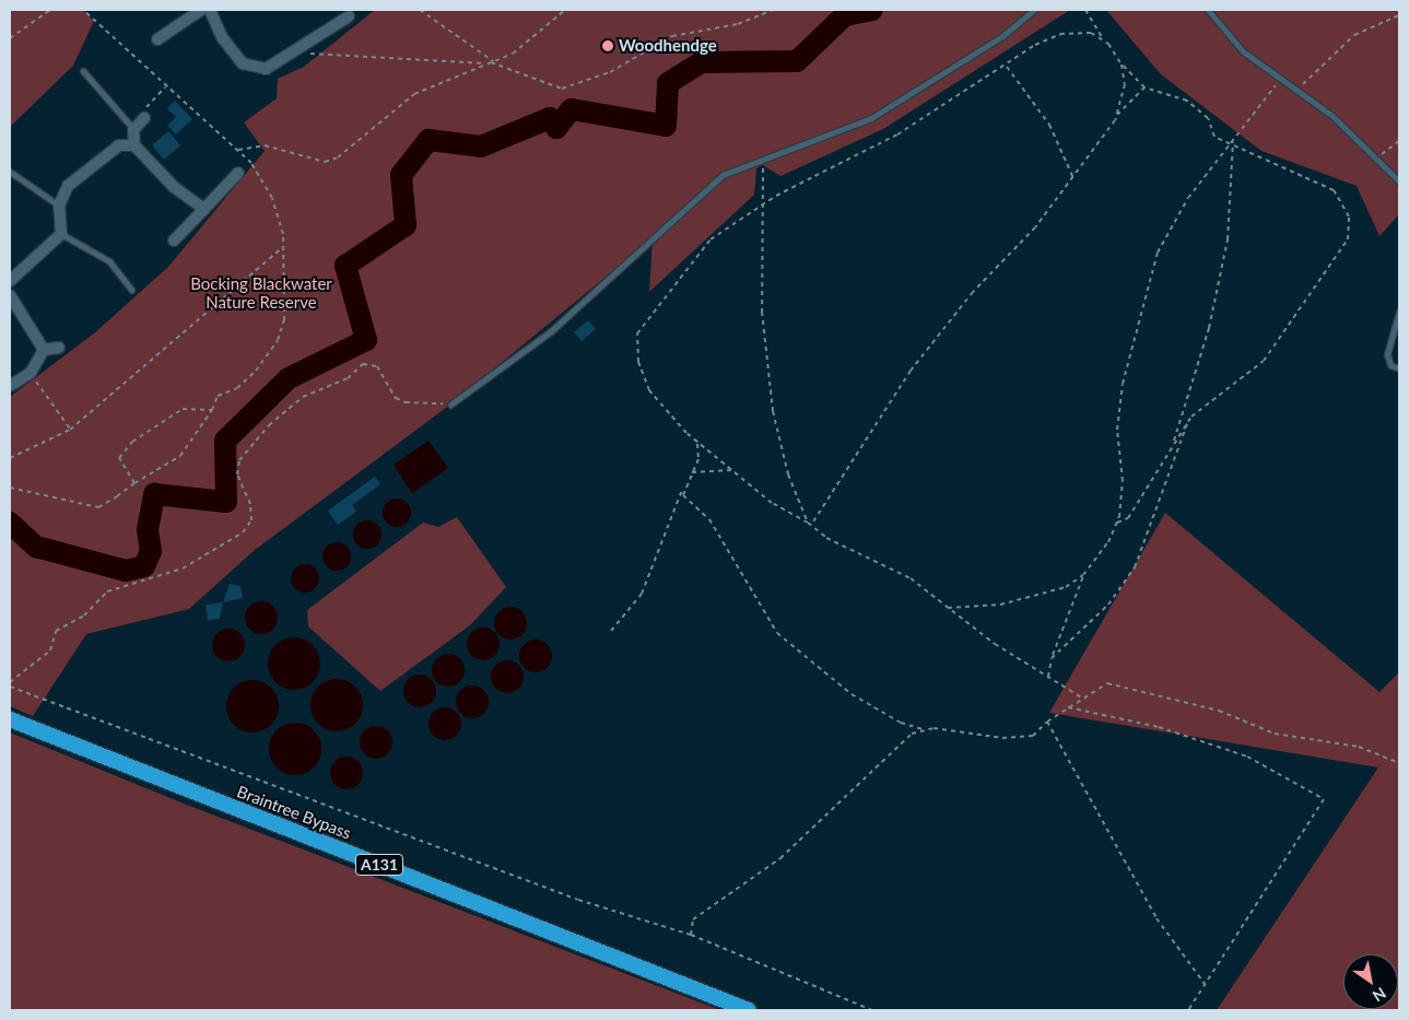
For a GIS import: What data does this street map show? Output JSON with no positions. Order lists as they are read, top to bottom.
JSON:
{
  "streets": {
    "highway": ["Braintree Bypass", "A131"]
  },
  "parks": ["Bocking Blackwater Nature Reserve"],
  "places": ["Woodhendge"],
  "north": "bottom right"
}
